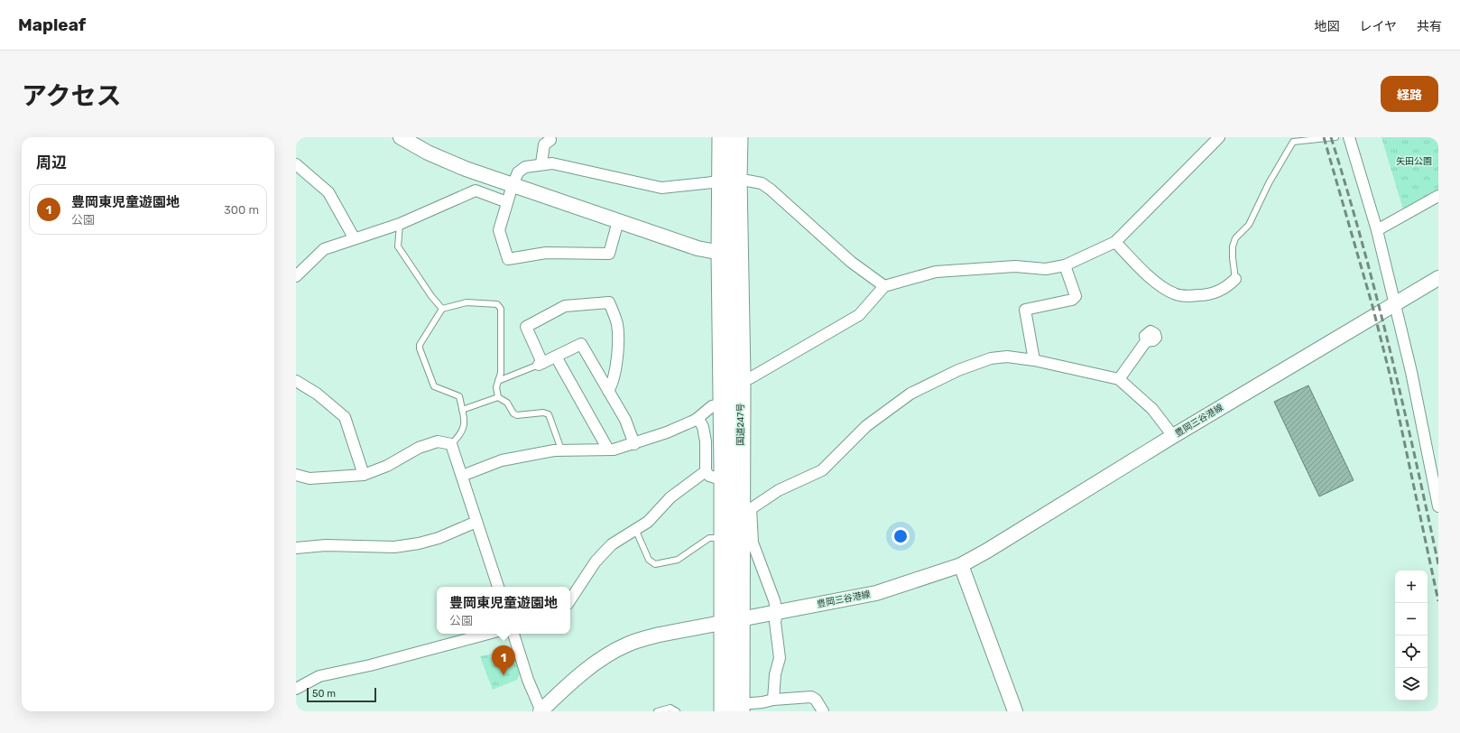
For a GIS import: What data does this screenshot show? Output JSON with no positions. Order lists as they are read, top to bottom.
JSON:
{
  "streets": {
    "highway": ["国道247号"],
    "main road": ["豊岡三谷港線"]
  },
  "crossings": [
    ["豊岡三谷港線", "国道247号"]
  ],
  "parks": ["矢田公園"],
  "scale_bar": "50 m",
  "page": {
    "header": "Mapleaf",
    "nav": ["地図", "レイヤ", "共有"],
    "title": "アクセス",
    "buttons": "経路",
    "heading": "周辺",
    "list": [
      {
        "mark": "1",
        "name": "豊岡東児童遊園地",
        "note": "公園",
        "value": "300 m"
      }
    ],
    "map_buttons": ["+", "−"],
    "popup": ["豊岡東児童遊園地", "公園"],
    "pins": "1",
    "scale": "50 m"
  }
}
